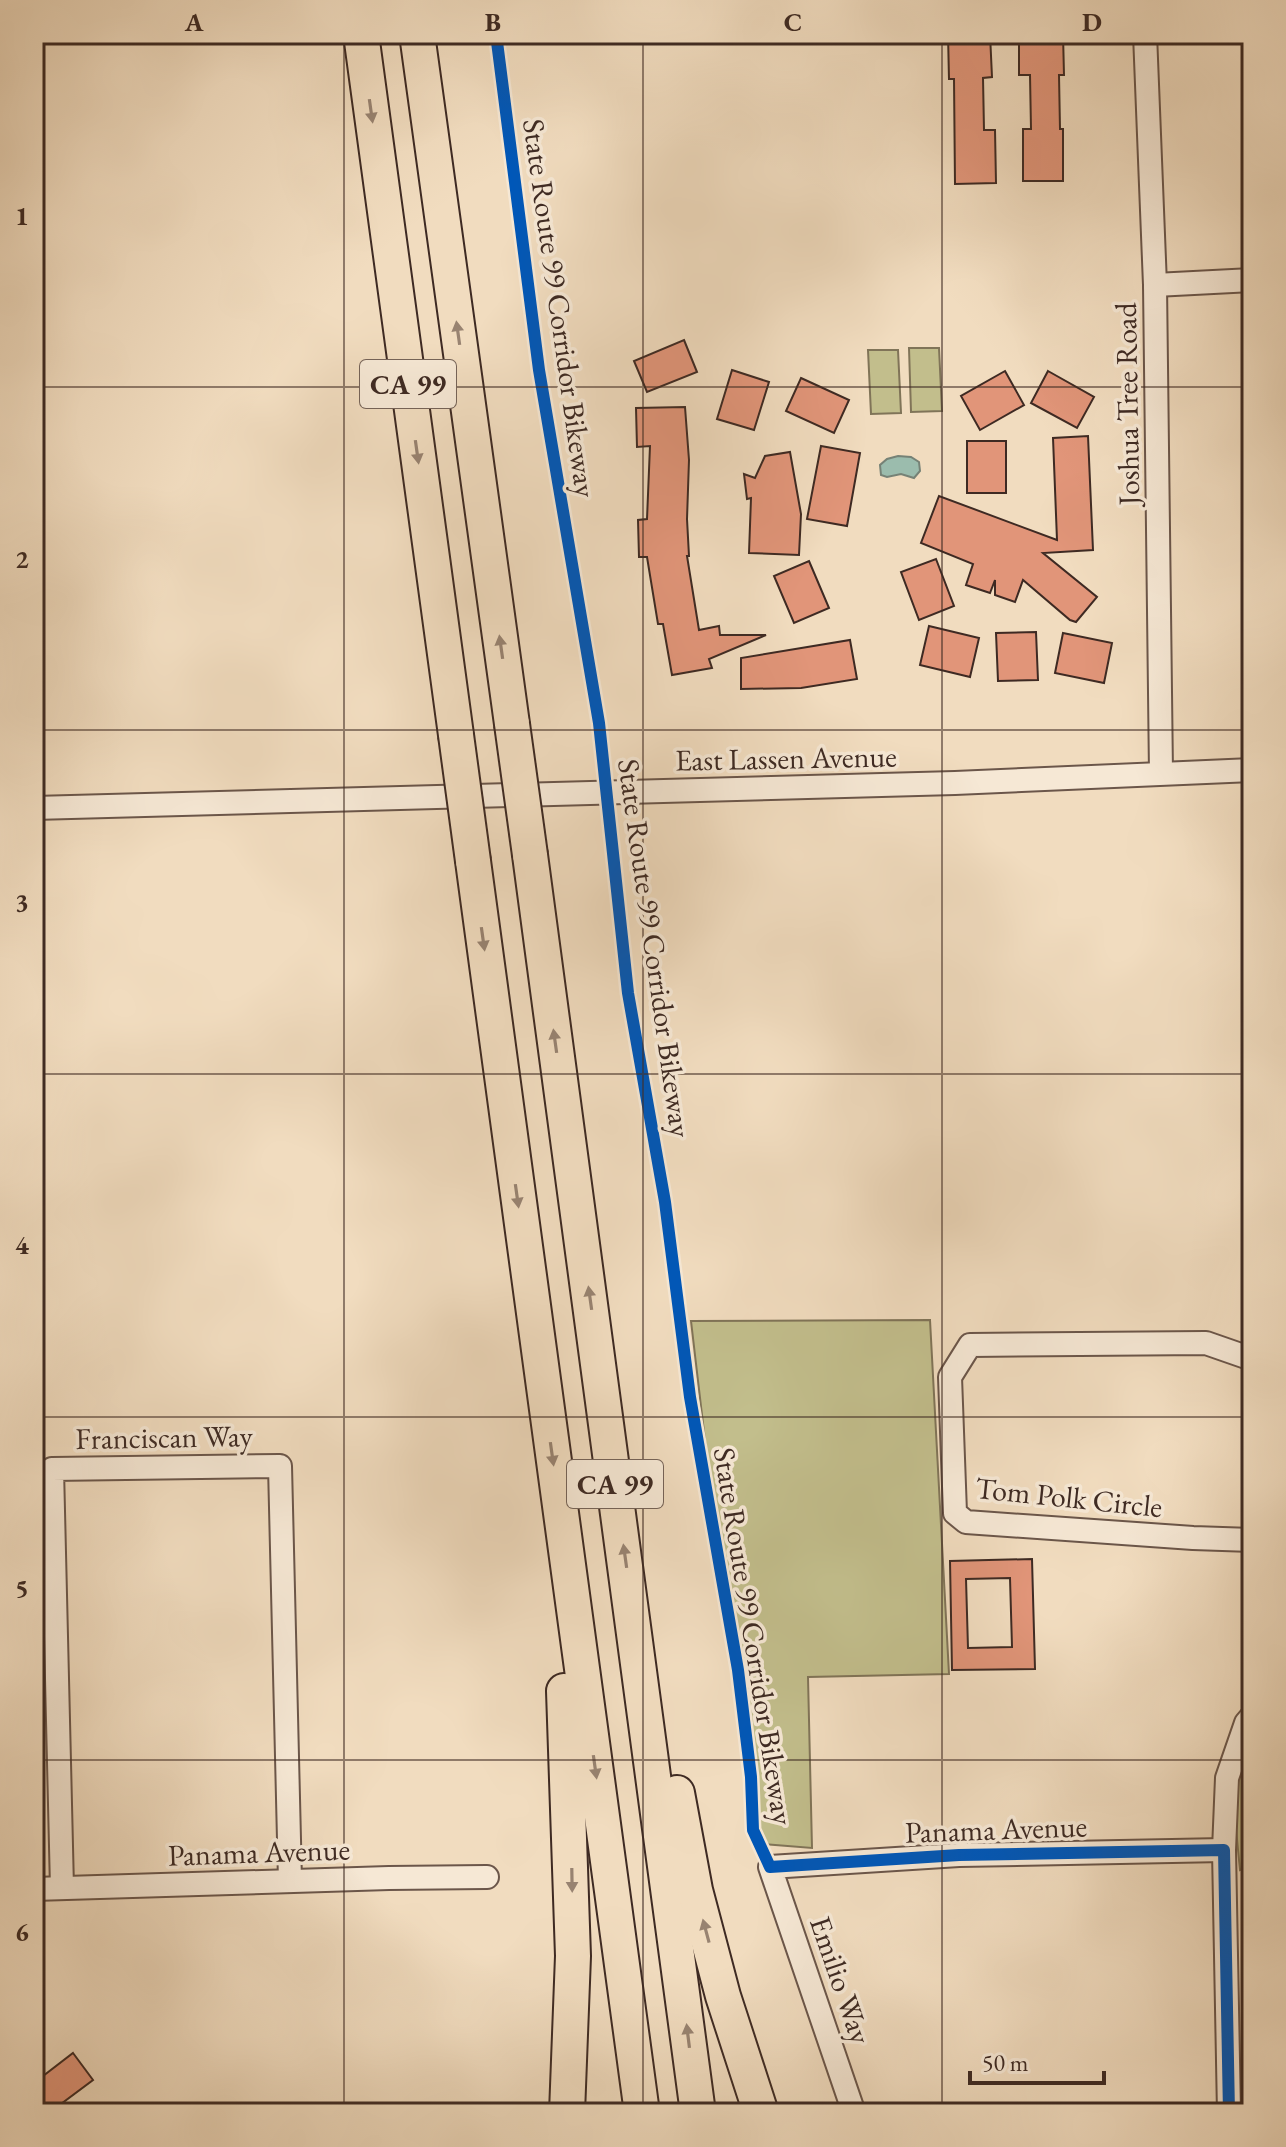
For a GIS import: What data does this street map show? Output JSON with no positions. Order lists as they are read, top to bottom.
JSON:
{
  "streets": {
    "highway": ["CA 99"],
    "street": [
      "Joshua Tree Road",
      "East Lassen Avenue",
      "Franciscan Way",
      "Tom Polk Circle",
      "Panama Avenue",
      "Emilio Way"
    ],
    "cycle path": ["State Route 99 Corridor Bikeway"]
  },
  "crossings": [
    ["Joshua Tree Road", "East Lassen Avenue"],
    ["Franciscan Way", "Panama Avenue"],
    ["Panama Avenue", "Emilio Way"]
  ],
  "scale_bar": "50 m",
  "grid": {
    "columns": [
      "A",
      "B",
      "C",
      "D"
    ],
    "rows": [
      "1",
      "2",
      "3",
      "4",
      "5",
      "6"
    ]
  }
}
